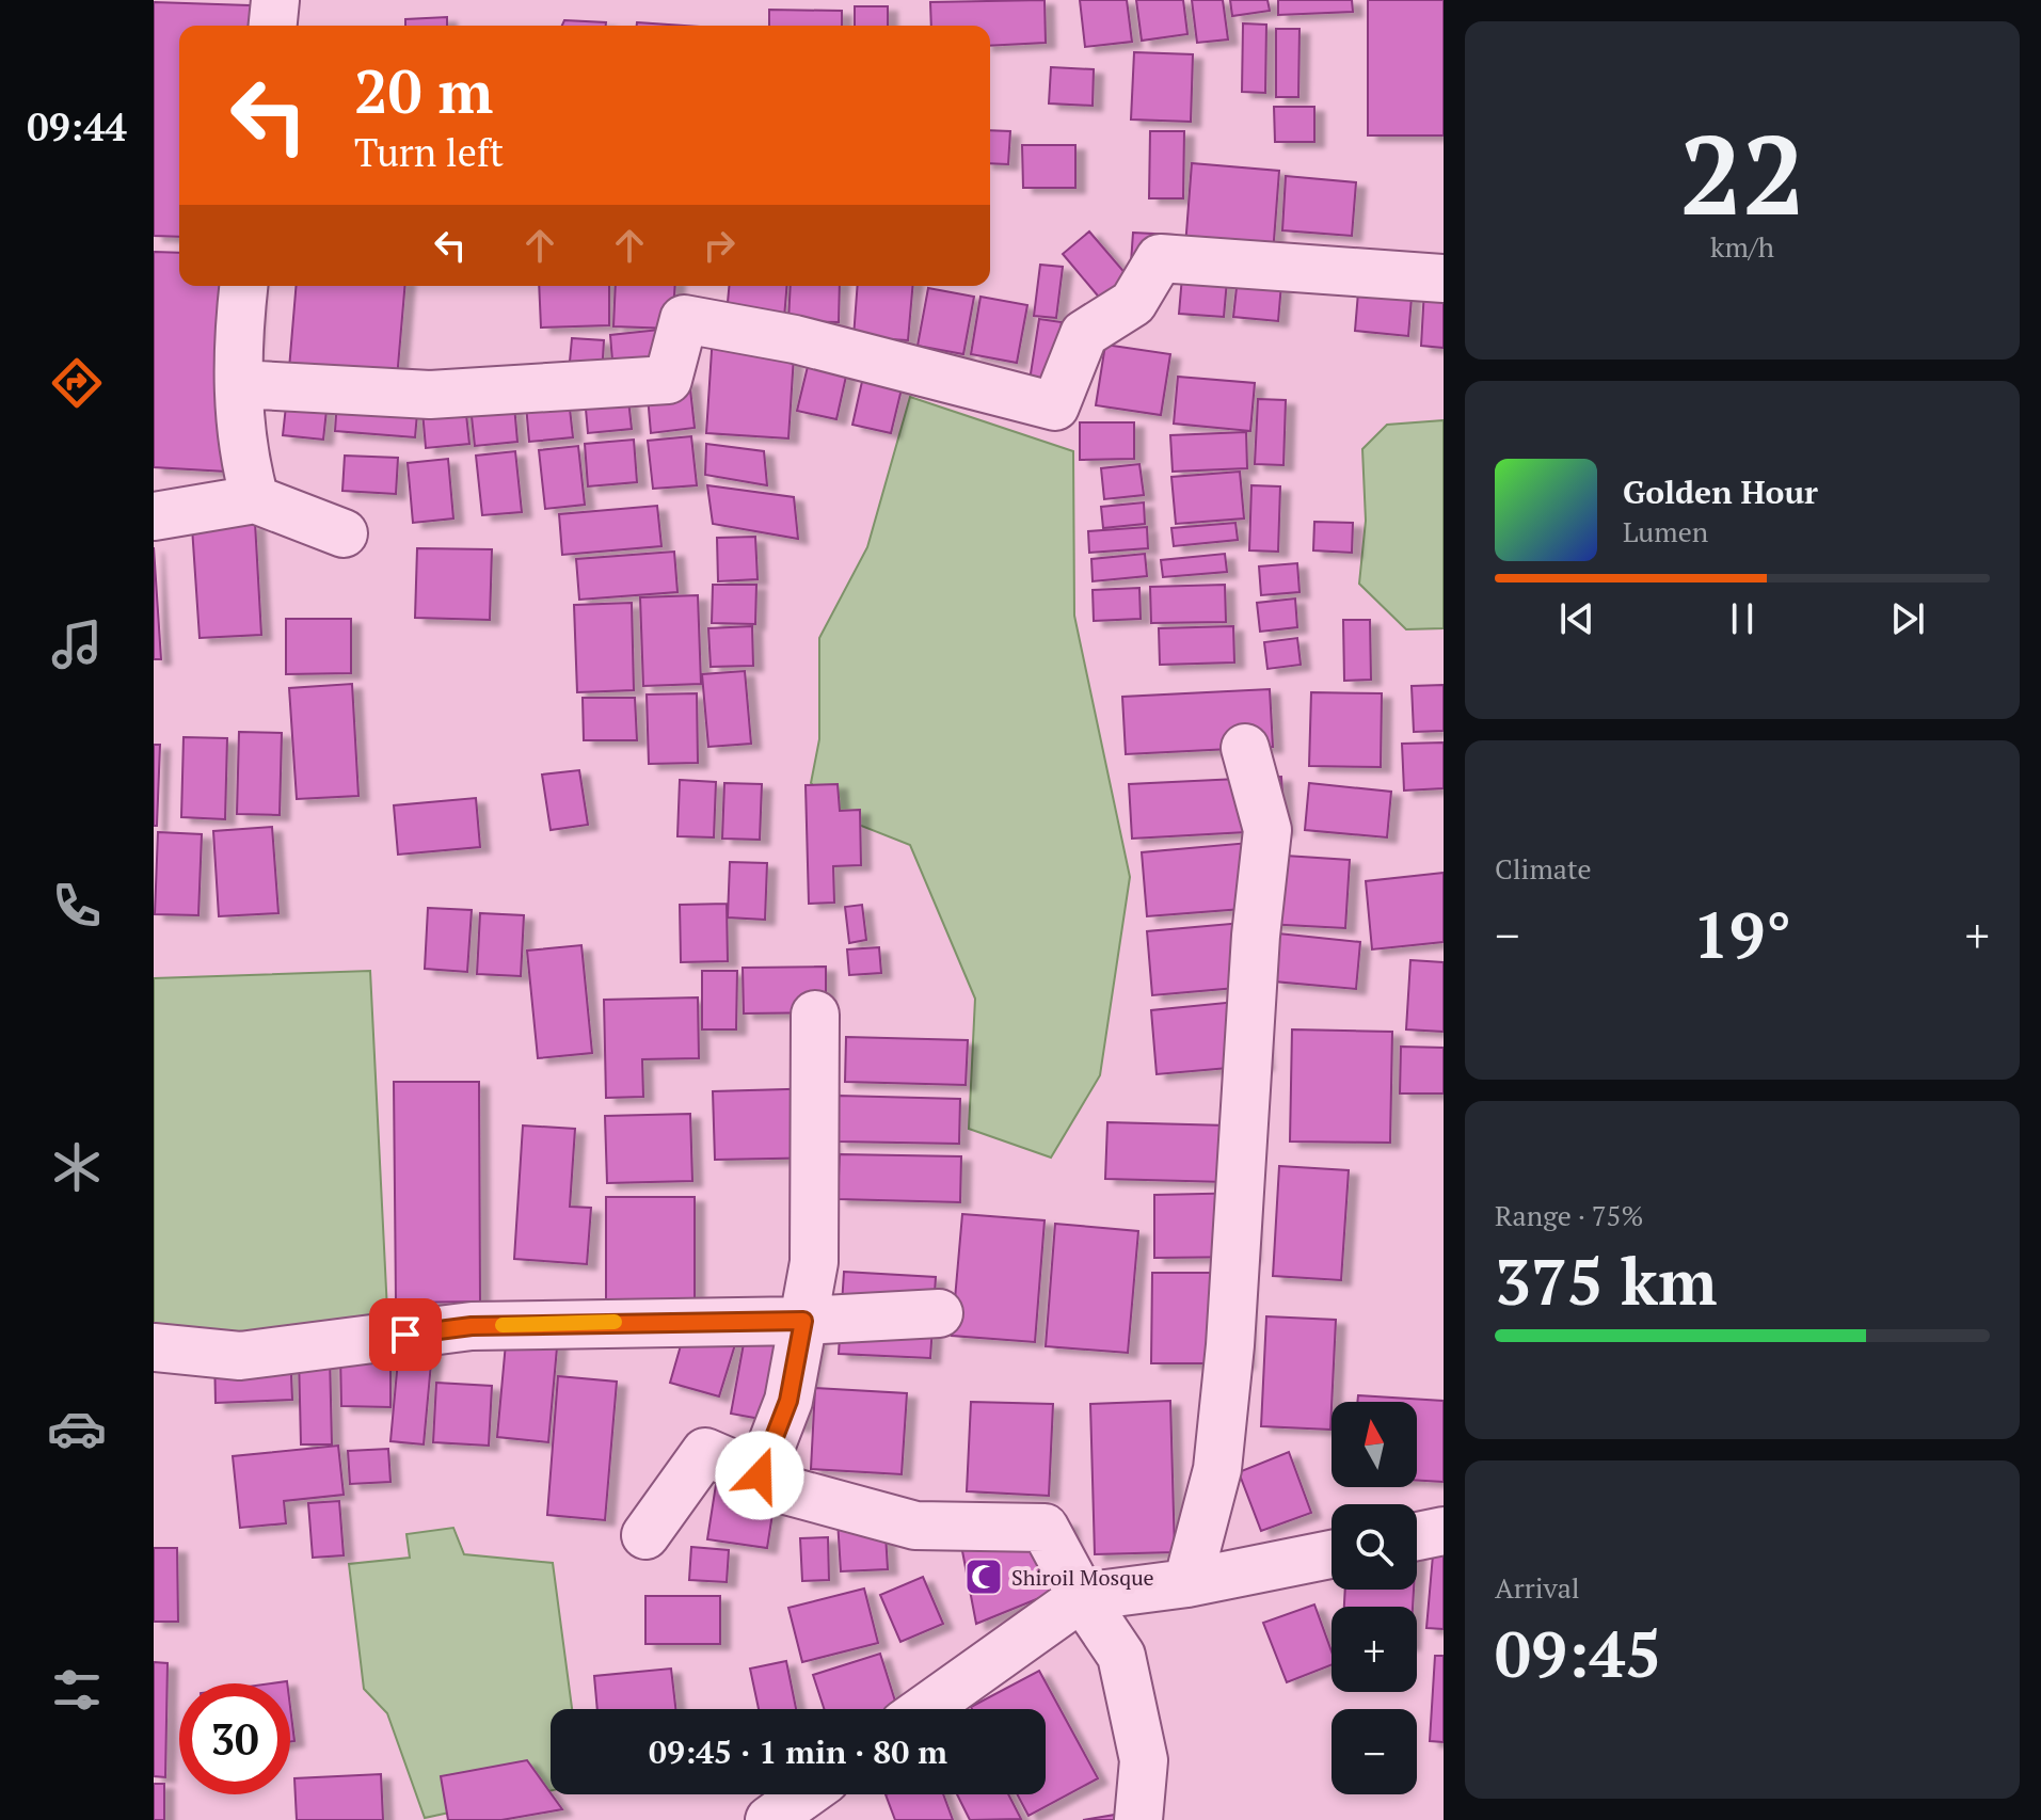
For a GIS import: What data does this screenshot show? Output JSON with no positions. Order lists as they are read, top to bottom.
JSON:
{
  "places": {
    "mosque": ["Shiroil Mosque"]
  },
  "north": "top",
  "page": {
    "tabs": "09:44",
    "tile": [
      ["22", "km/h"],
      "Climate",
      ["Range · 75%", "375 km"],
      ["Arrival", "09:45"]
    ],
    "turn": ["20 m", "Turn left"],
    "song": ["Golden Hour", "Lumen"],
    "heat": ["−", "19°", "+"],
    "map_buttons": ["+", "−"],
    "limit": "30",
    "trip": "09:45 · 1 min · 80 m"
  }
}
